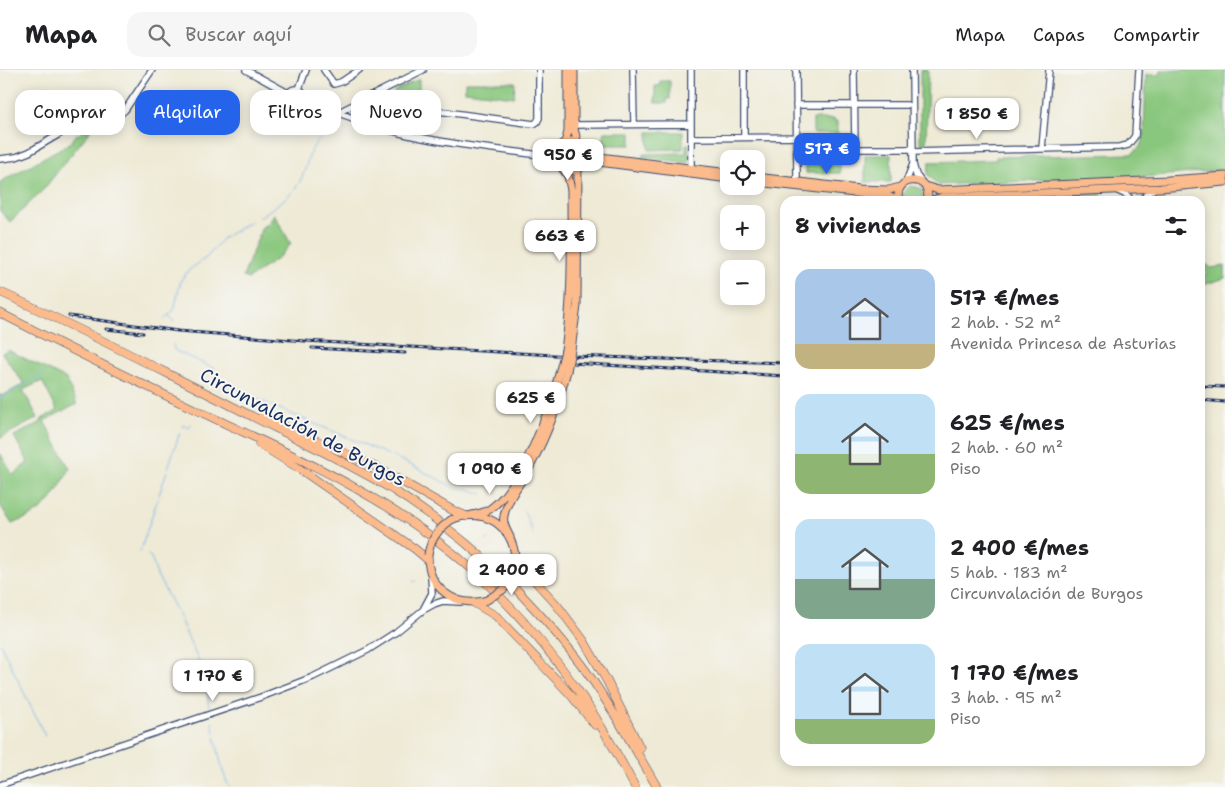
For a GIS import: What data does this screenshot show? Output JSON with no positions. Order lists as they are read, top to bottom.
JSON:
{
  "streets": {
    "highway": ["Circunvalación de Burgos"]
  },
  "page": {
    "header": "Mapa",
    "search": "Buscar aquí",
    "nav": ["Mapa", "Capas", "Compartir"],
    "chip": [
      "Comprar",
      "Alquilar",
      "Filtros",
      "Nuevo"
    ],
    "price": [
      "1 850 €",
      "517 €",
      "950 €",
      "663 €",
      "625 €",
      "1 090 €",
      "2 400 €",
      "1 170 €"
    ],
    "map_buttons": ["+", "−"],
    "heading": "8 viviendas",
    "list": [
      {
        "name": "517 €/mes",
        "note": "2 hab. · 52 m² · Avenida Princesa de Asturias"
      },
      {
        "name": "625 €/mes",
        "note": "2 hab. · 60 m² · Piso"
      },
      {
        "name": "2 400 €/mes",
        "note": "5 hab. · 183 m² · Circunvalación de Burgos"
      },
      {
        "name": "1 170 €/mes",
        "note": "3 hab. · 95 m² · Piso"
      }
    ]
  }
}
